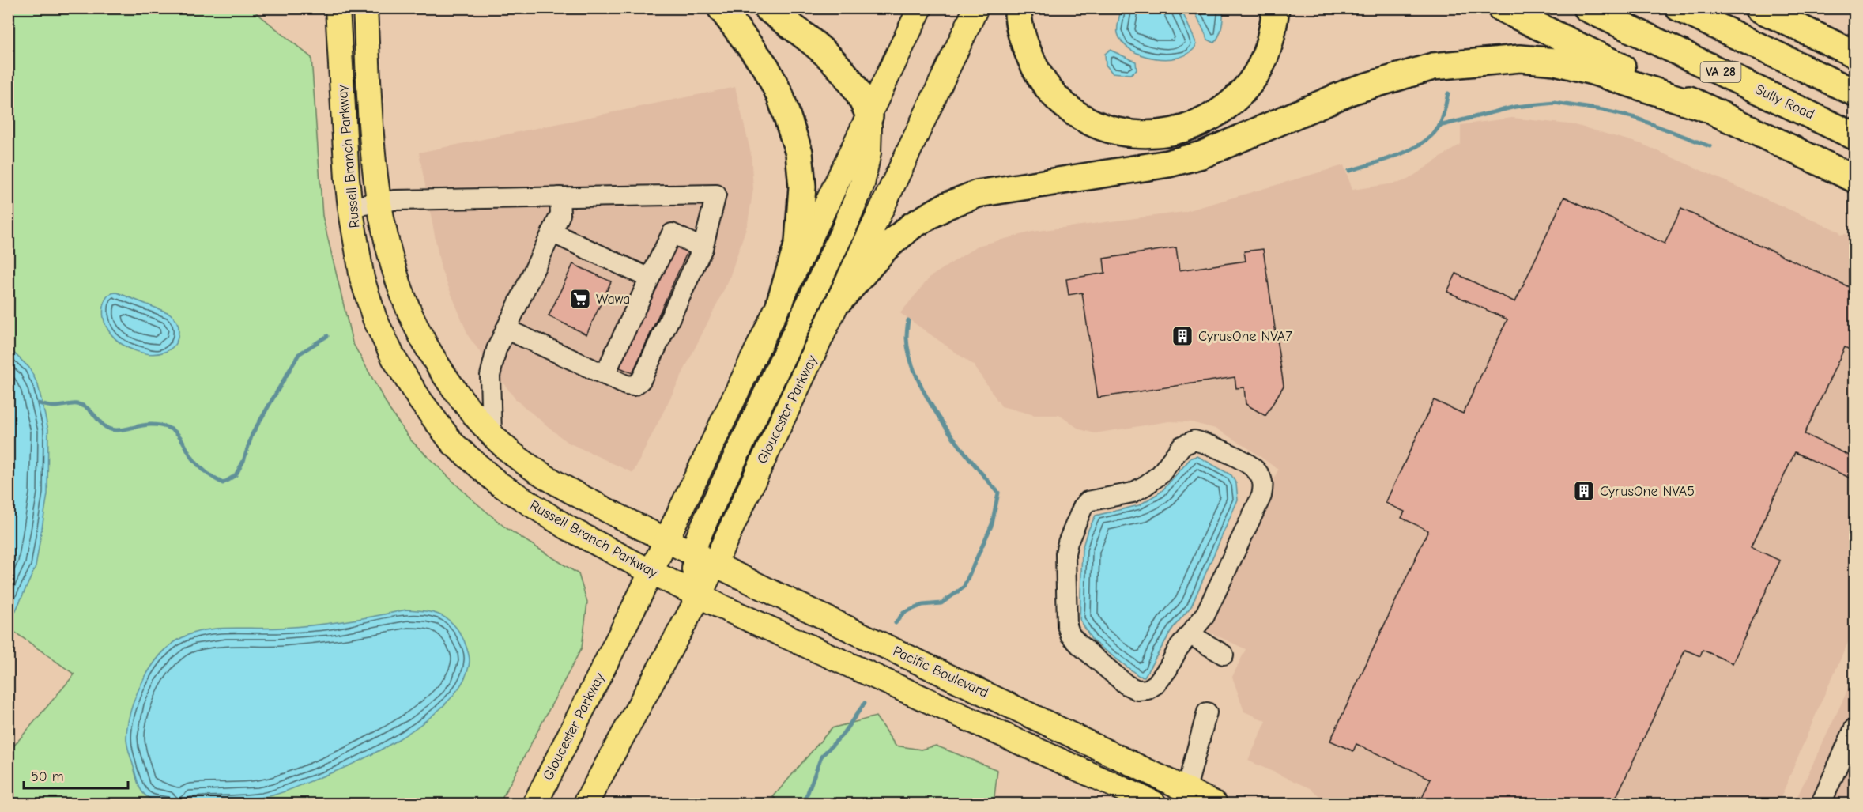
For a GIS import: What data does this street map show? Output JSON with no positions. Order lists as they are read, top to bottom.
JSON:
{
  "streets": {
    "highway": ["VA 28", "Sully Road"],
    "main road": ["Russell Branch Parkway", "Gloucester Parkway", "Pacific Boulevard"]
  },
  "crossings": [
    ["Russell Branch Parkway", "Gloucester Parkway"],
    ["Russell Branch Parkway", "Pacific Boulevard"],
    ["Gloucester Parkway", "Pacific Boulevard"]
  ],
  "places": {
    "supermarket": ["Wawa"],
    "building": ["CyrusOne NVA7", "CyrusOne NVA5"]
  },
  "scale_bar": "50 m"
}
